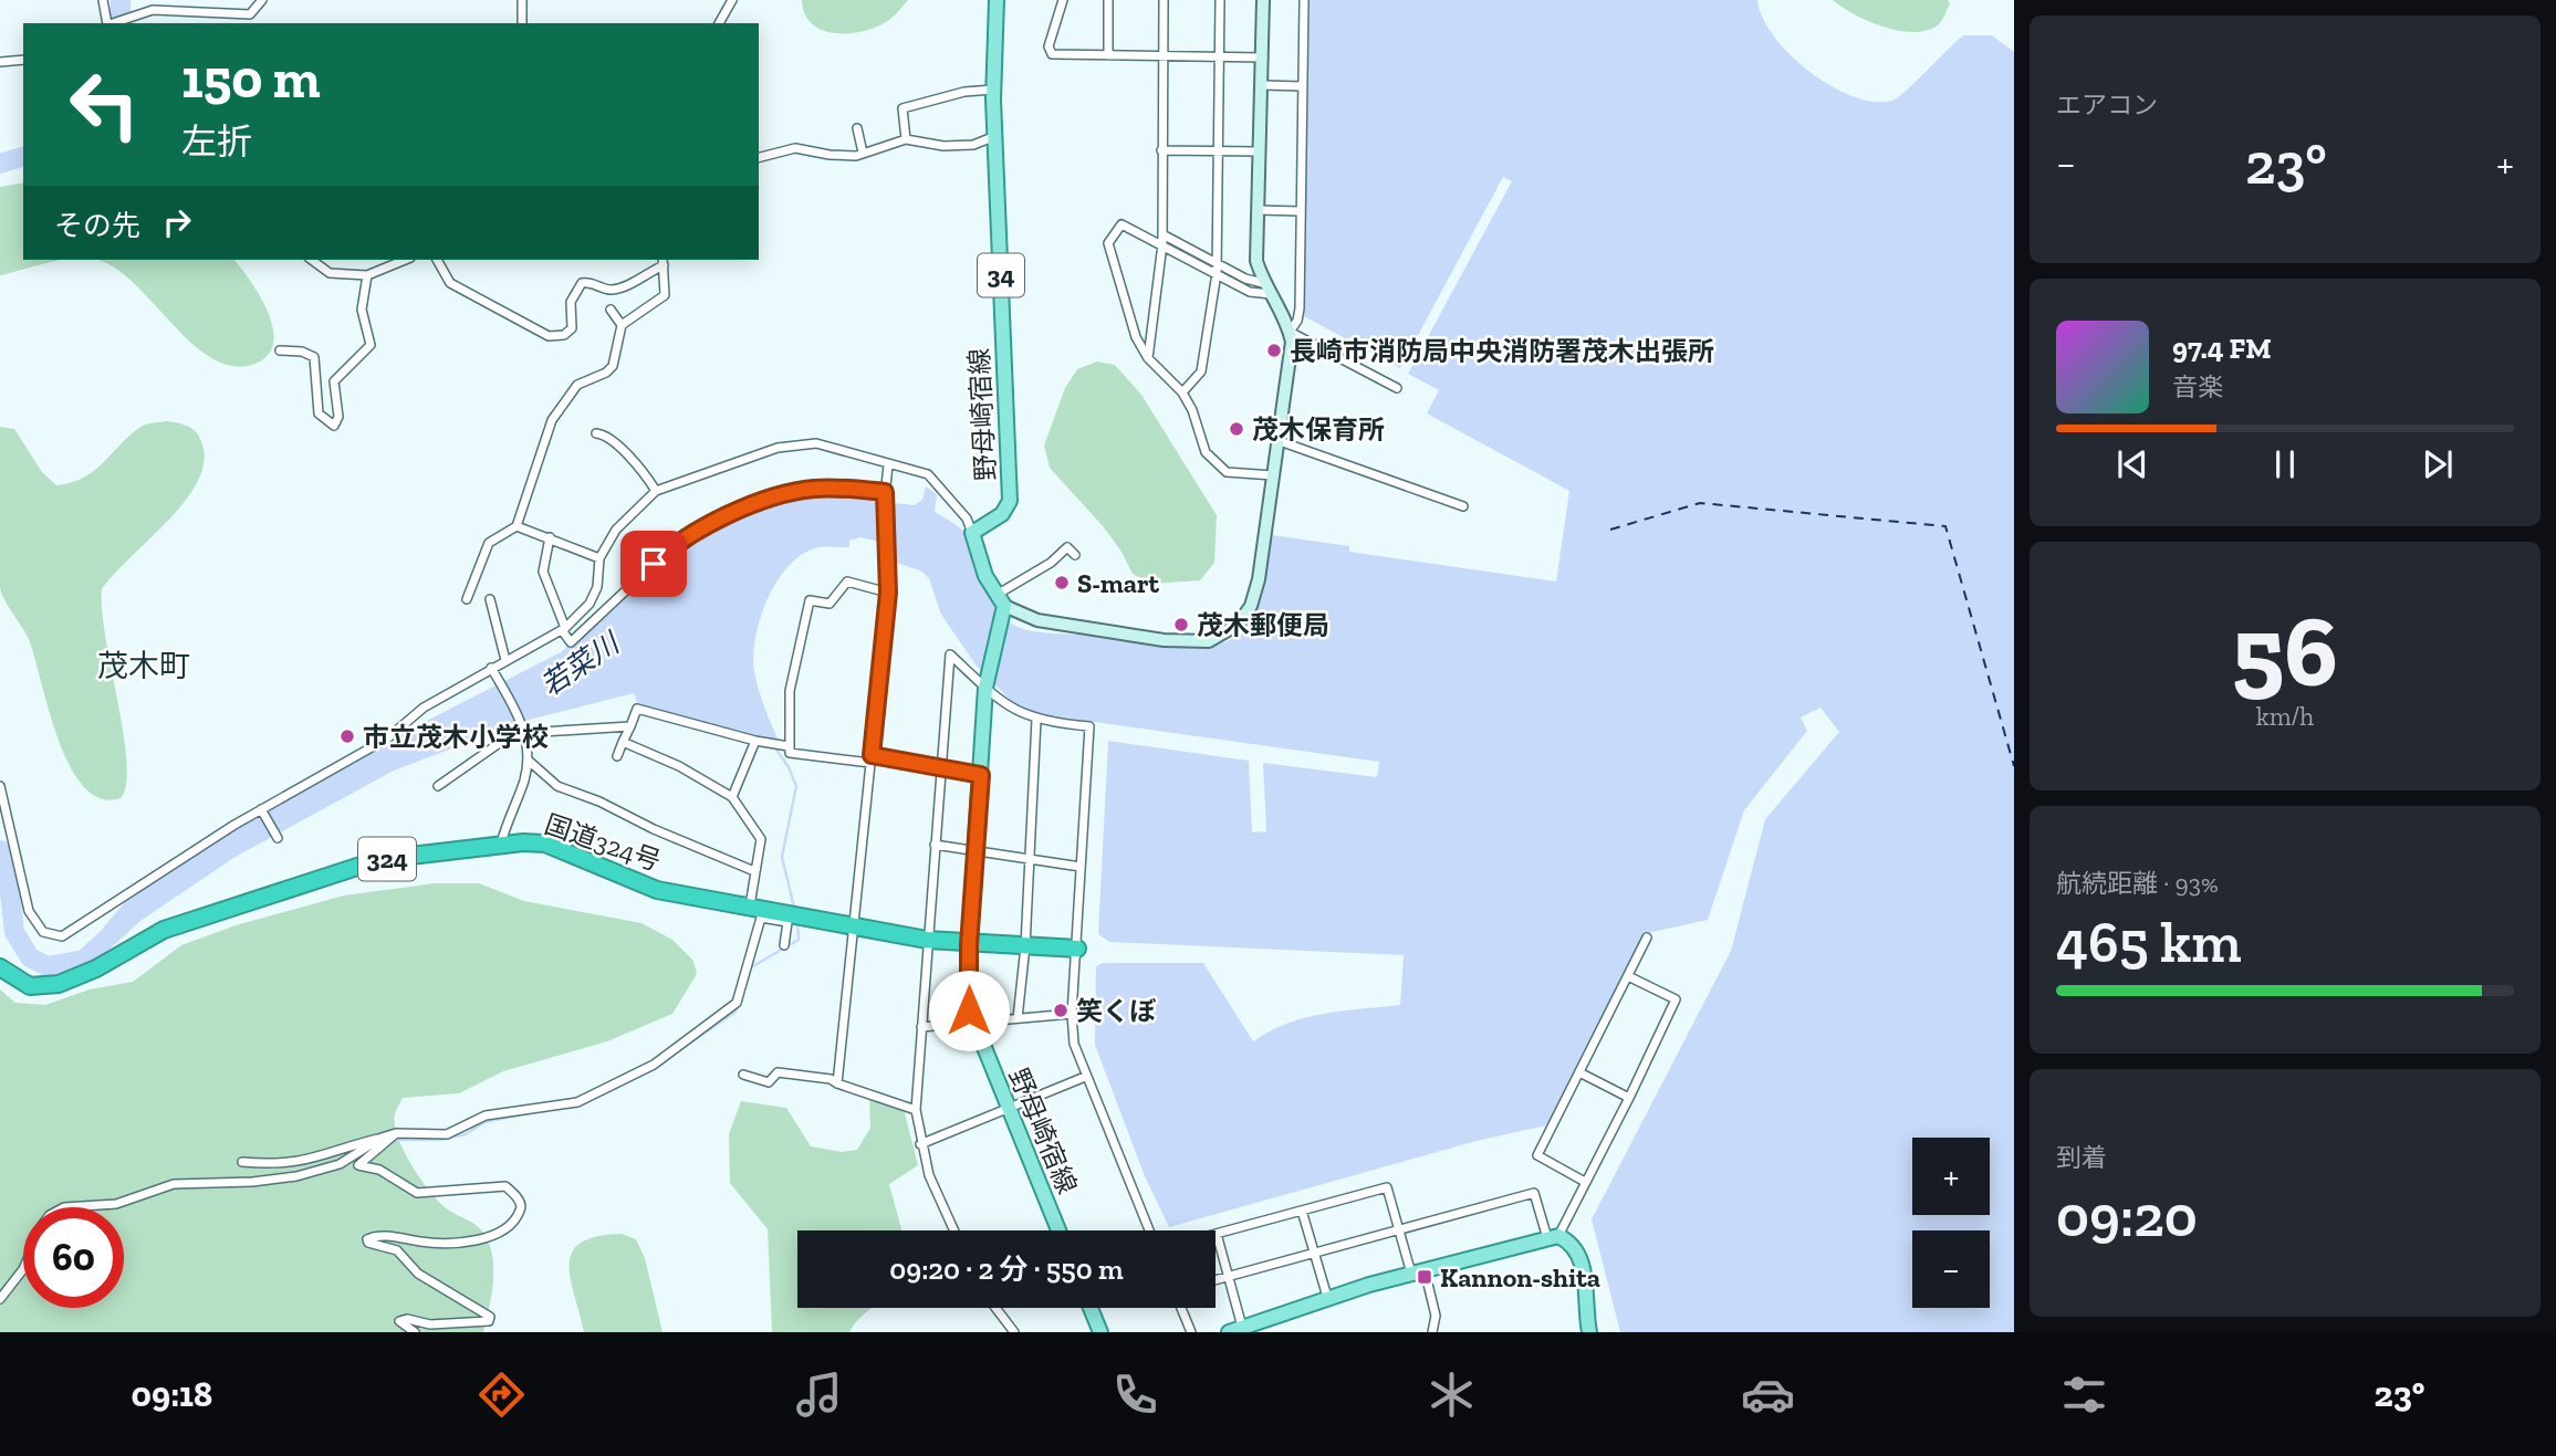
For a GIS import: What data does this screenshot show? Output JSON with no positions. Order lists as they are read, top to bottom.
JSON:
{
  "streets": {
    "highway": ["国道324号", "324"],
    "main road": ["34", "野母崎宿線"]
  },
  "crossings": [
    ["野母崎宿線", "国道324号"]
  ],
  "districts": ["茂木町"],
  "water": ["若菜川"],
  "places": {
    "other": [
      "長崎市消防局中央消防署茂木出張所",
      "茂木保育所",
      "S-mart",
      "茂木郵便局",
      "市立茂木小学校",
      "笑くぼ"
    ],
    "transit": ["Kannon-shita"]
  },
  "page": {
    "tile": [
      "エアコン",
      ["56", "km/h"],
      ["航続距離 · 93%", "465 km"],
      ["到着", "09:20"]
    ],
    "turn": ["150 m", "左折"],
    "heat": ["−", "23°", "+"],
    "then": "その先",
    "song": ["97.4 FM", "音楽"],
    "map_buttons": ["+", "−"],
    "limit": "60",
    "trip": "09:20 · 2 分 · 550 m",
    "tabs": ["09:18", "23°"]
  }
}
